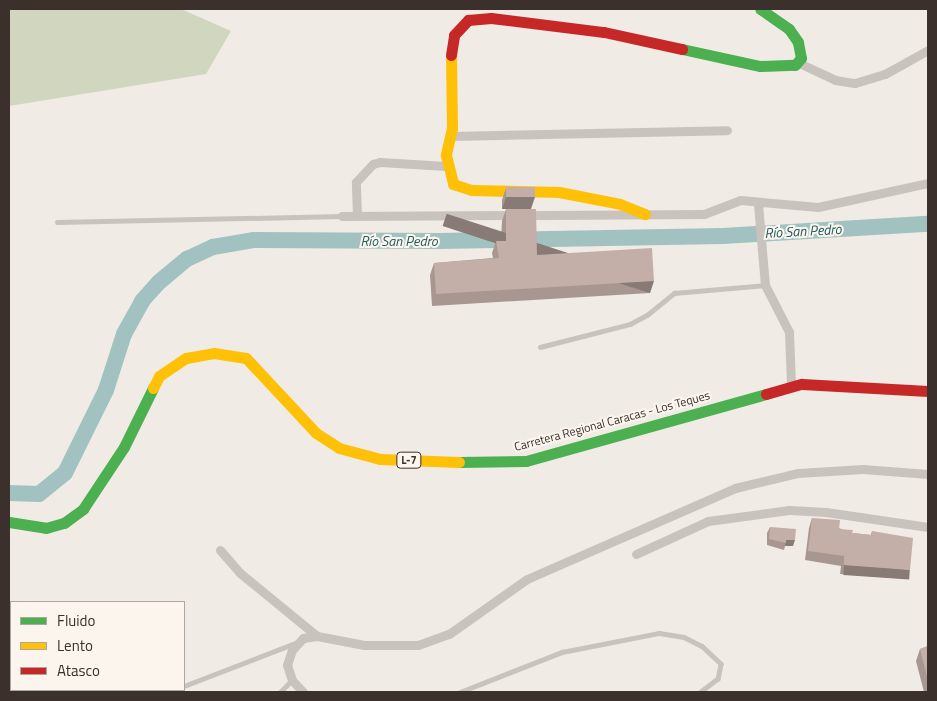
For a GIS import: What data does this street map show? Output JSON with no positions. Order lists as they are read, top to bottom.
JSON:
{
  "streets": {
    "main road": ["Carretera Regional Caracas - Los Teques", "L-7"]
  },
  "water": ["Río San Pedro"],
  "legend": ["Fluido", "Lento", "Atasco"]
}
